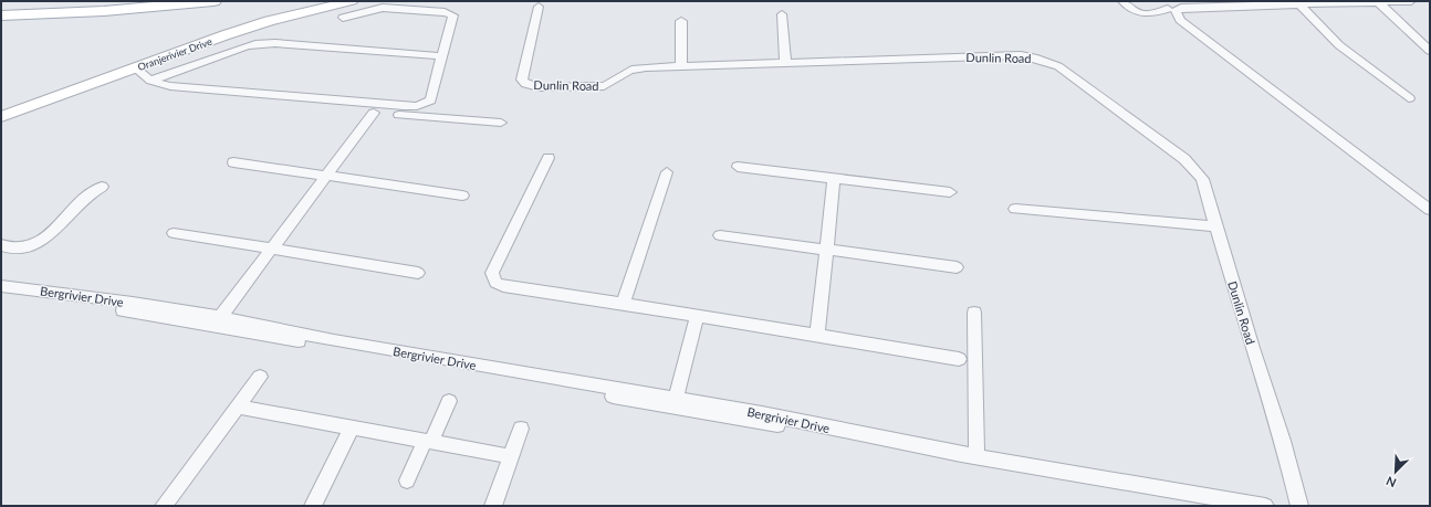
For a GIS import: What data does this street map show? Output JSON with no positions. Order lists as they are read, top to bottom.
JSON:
{
  "streets": {
    "street": ["Oranjerivier Drive", "Dunlin Road", "Bergrivier Drive"]
  },
  "north": "bottom left"
}
